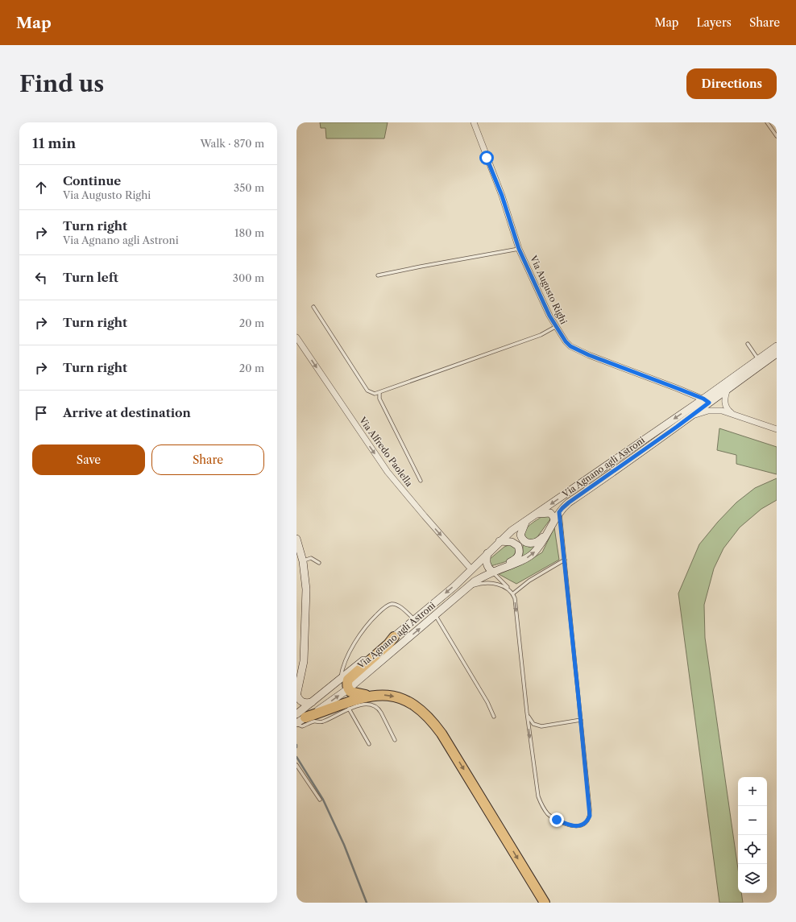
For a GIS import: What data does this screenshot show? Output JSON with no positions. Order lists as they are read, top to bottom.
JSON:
{
  "streets": {
    "main road": ["Via Agnano agli Astroni"],
    "street": ["Via Augusto Righi", "Via Alfredo Paolella"]
  },
  "crossings": [
    ["Via Augusto Righi", "Via Agnano agli Astroni"],
    ["Via Alfredo Paolella", "Via Agnano agli Astroni"]
  ],
  "one_way": ["Via Alfredo Paolella"],
  "page": {
    "header": "Map",
    "nav": ["Map", "Layers", "Share"],
    "buttons": [
      "Directions",
      ["Save", "Share"]
    ],
    "title": "Find us",
    "heading": ["11 min", "Walk · 870 m"],
    "list": [
      ["Continue", "Via Augusto Righi", "350 m"],
      ["Turn right", "Via Agnano agli Astroni", "180 m"],
      ["Turn left", "300 m"],
      ["Turn right", "20 m"],
      ["Turn right", "20 m"],
      "Arrive at destination"
    ],
    "map_buttons": ["+", "−"]
  }
}
